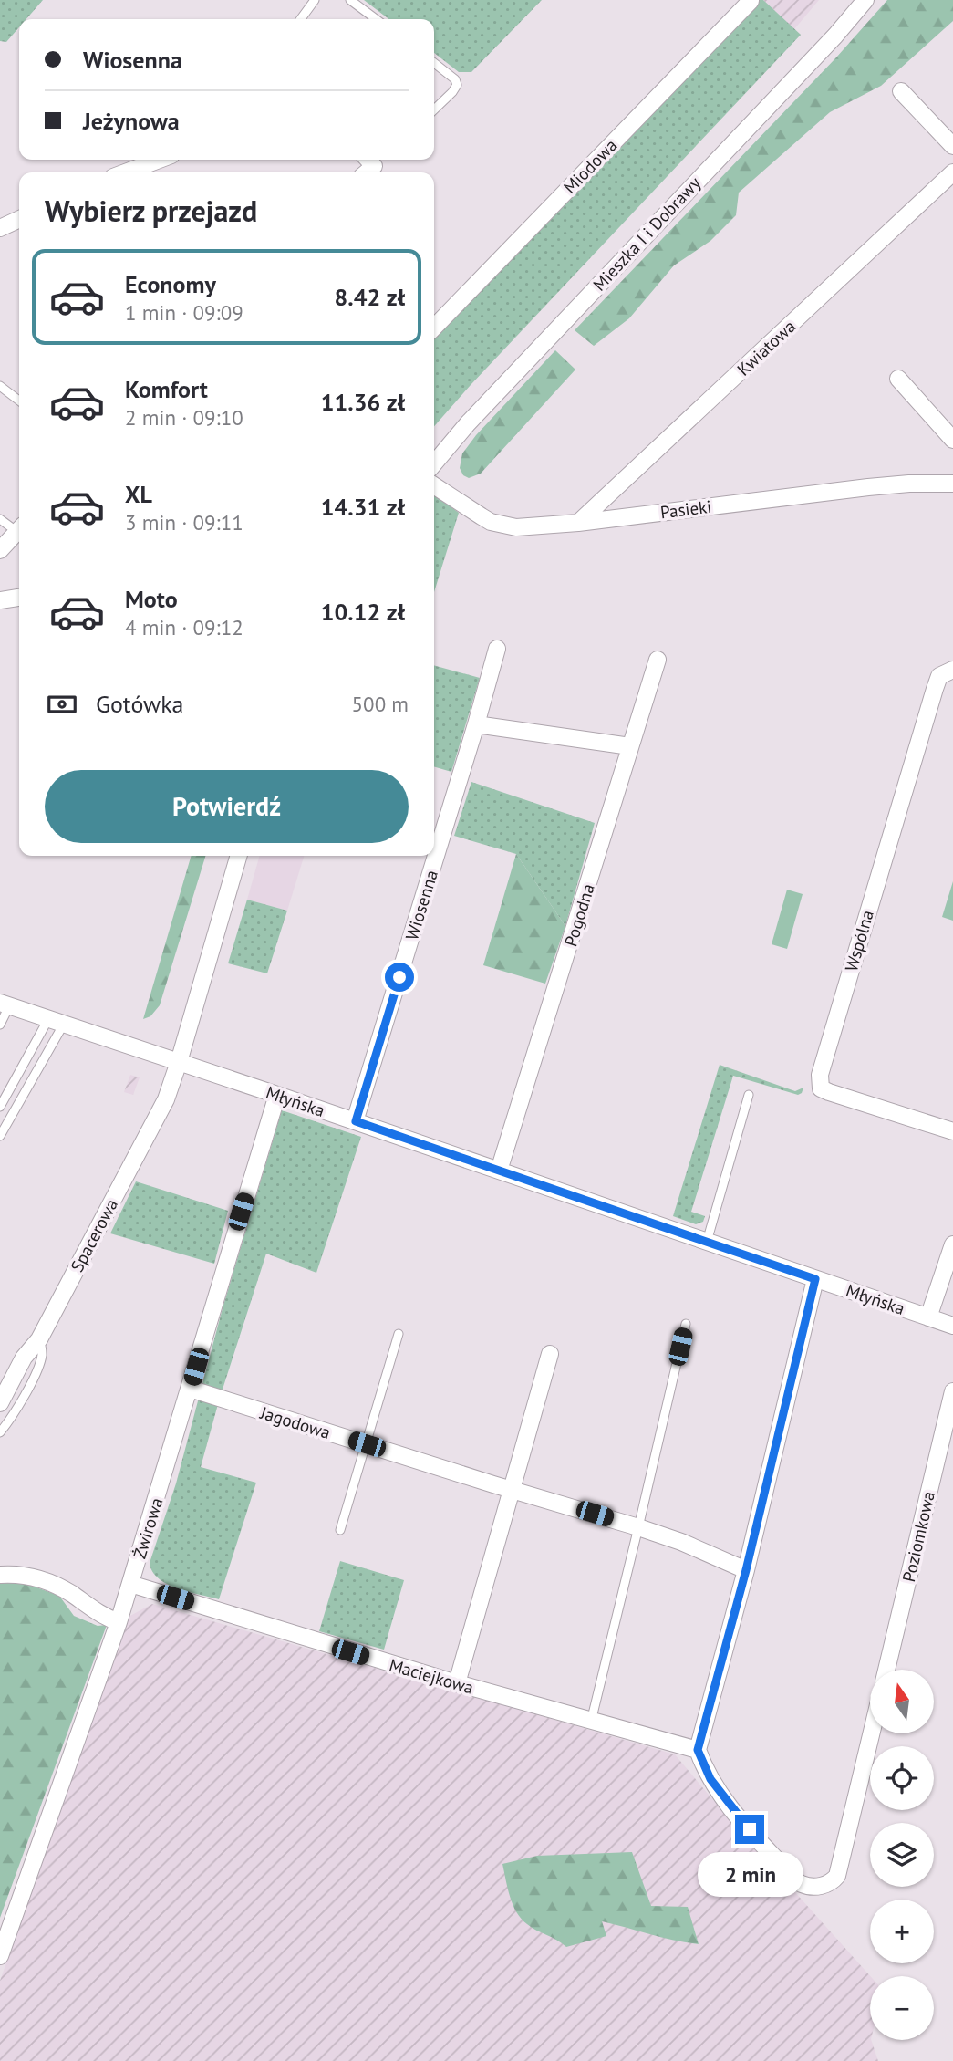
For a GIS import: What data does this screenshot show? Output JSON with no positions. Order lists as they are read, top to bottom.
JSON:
{
  "streets": {
    "street": [
      "Miodowa",
      "Mieszka I i Dobrawy",
      "Kwiatowa",
      "Pasieki",
      "Wiosenna",
      "Pogodna",
      "Wspólna",
      "Młyńska",
      "Spacerowa",
      "Jagodowa",
      "Żwirowa",
      "Poziomkowa",
      "Maciejkowa"
    ]
  },
  "crossings": [
    ["Kwiatowa", "Pasieki"],
    ["Wiosenna", "Młyńska"],
    ["Pogodna", "Młyńska"],
    ["Młyńska", "Spacerowa"],
    ["Młyńska", "Żwirowa"],
    ["Jagodowa", "Żwirowa"],
    ["Żwirowa", "Maciejkowa"]
  ],
  "north": "top",
  "page": {
    "banner": ["Wiosenna", "Jeżynowa"],
    "heading": "Wybierz przejazd",
    "list": [
      {
        "name": "Economy",
        "note": "1 min · 09:09",
        "value": "8.42 zł"
      },
      {
        "name": "Komfort",
        "note": "2 min · 09:10",
        "value": "11.36 zł"
      },
      {
        "name": "XL",
        "note": "3 min · 09:11",
        "value": "14.31 zł"
      },
      {
        "name": "Moto",
        "note": "4 min · 09:12",
        "value": "10.12 zł"
      }
    ],
    "pay": ["Gotówka", "500 m"],
    "buttons": "Potwierdź",
    "map_buttons": ["+", "−"],
    "bubble": "2 min"
  }
}
